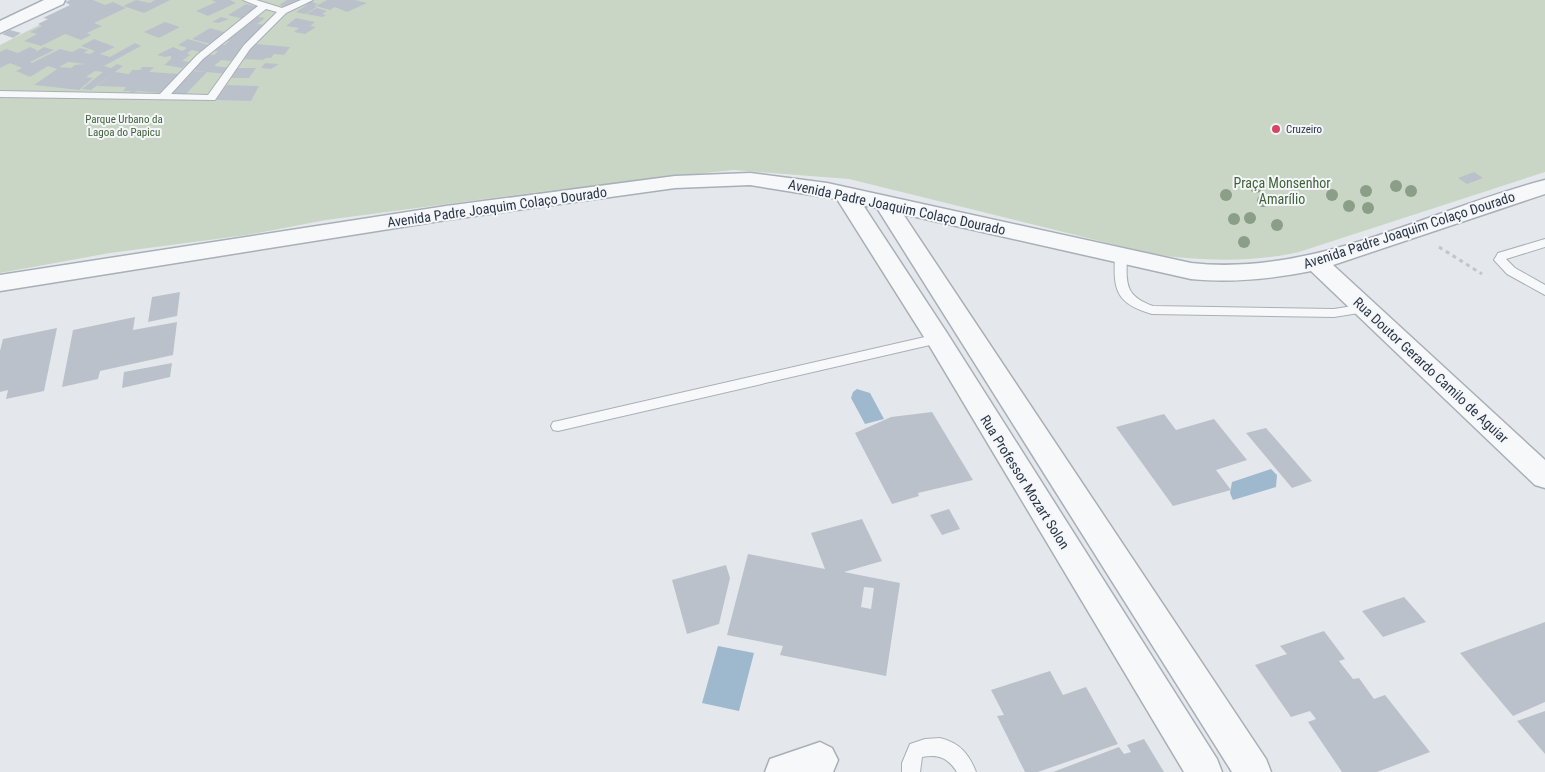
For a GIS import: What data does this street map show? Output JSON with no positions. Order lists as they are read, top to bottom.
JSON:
{
  "streets": {
    "street": ["Avenida Padre Joaquim Colaço Dourado", "Rua Doutor Gerardo Camilo de Aguiar", "Rua Professor Mozart Solon"]
  },
  "crossings": [
    ["Avenida Padre Joaquim Colaço Dourado", "Rua Doutor Gerardo Camilo de Aguiar"],
    ["Avenida Padre Joaquim Colaço Dourado", "Rua Professor Mozart Solon"]
  ],
  "parks": ["Parque Urbano da Lagoa do Papicu", "Praça Monsenhor Amarílio"],
  "places": ["Cruzeiro"]
}
